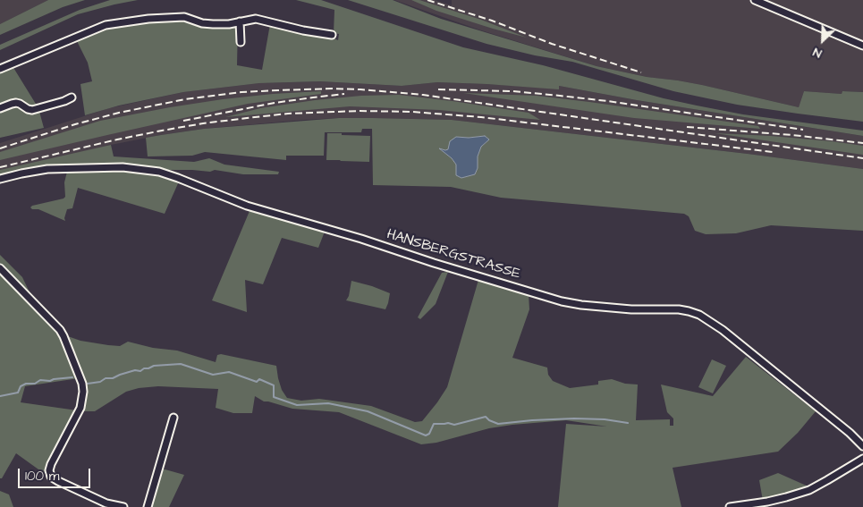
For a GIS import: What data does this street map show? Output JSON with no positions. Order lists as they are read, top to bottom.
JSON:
{
  "streets": {
    "street": ["HANSBERGSTRASSE"]
  },
  "scale_bar": "100 m",
  "north": "bottom left"
}
